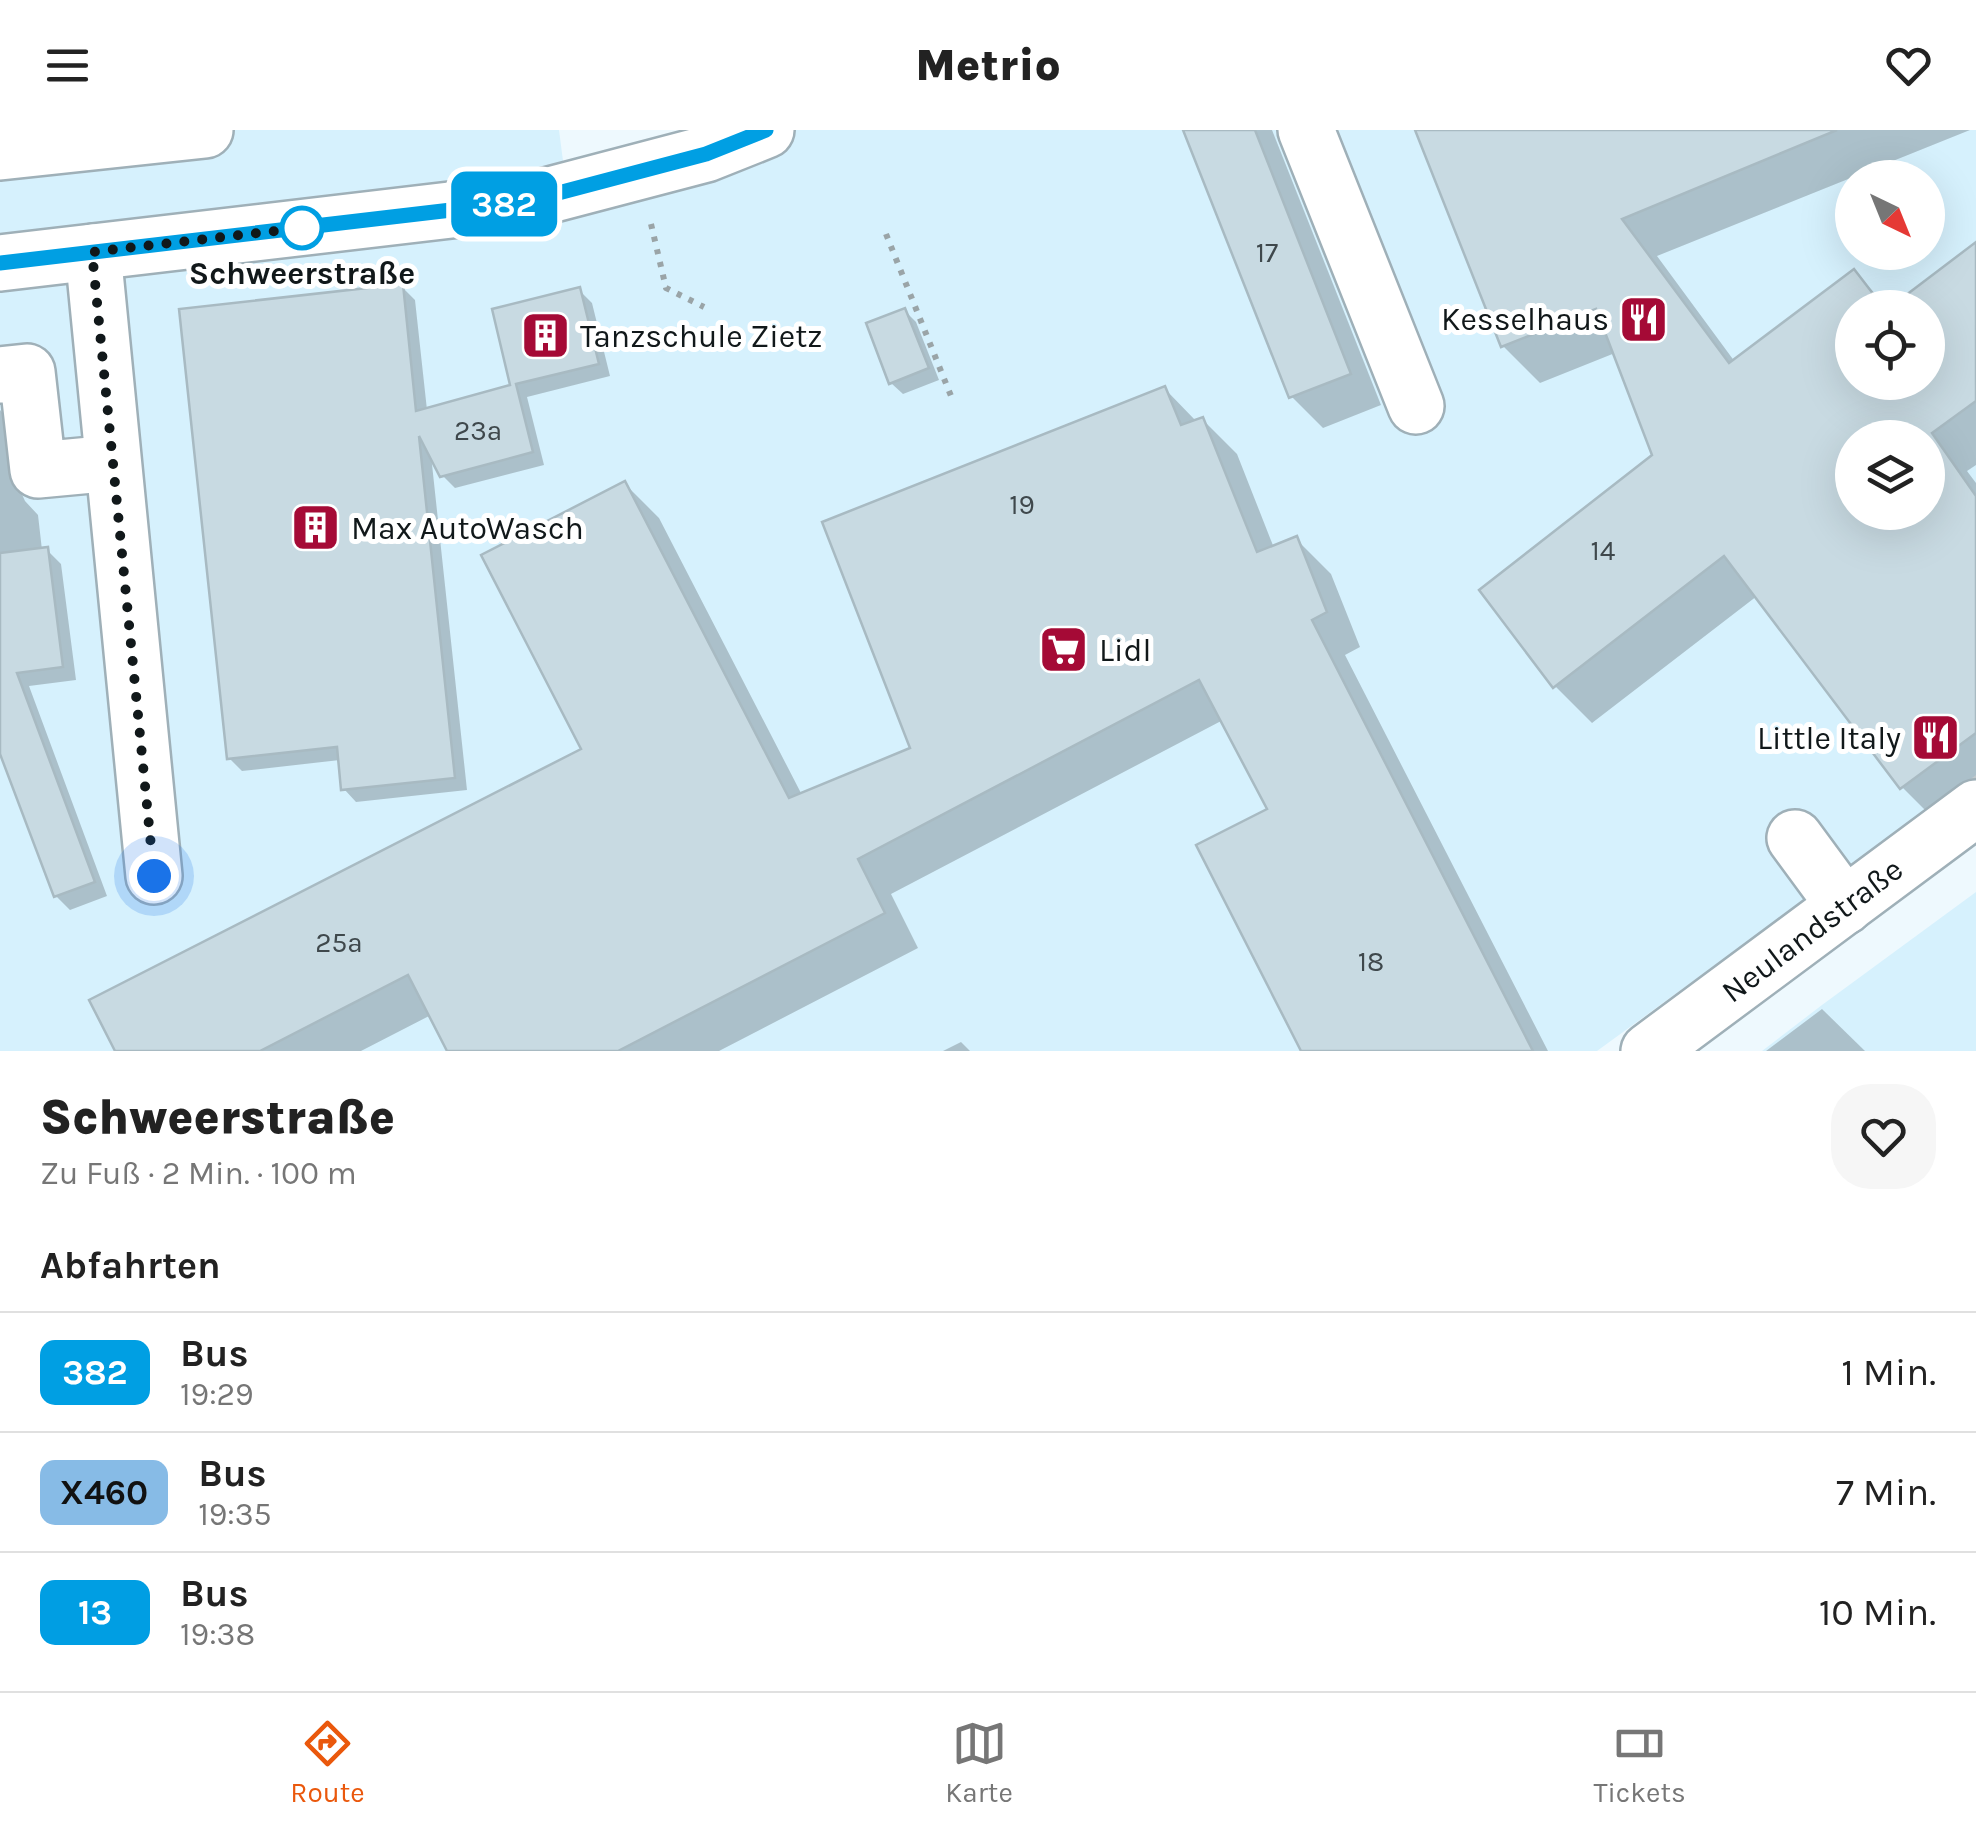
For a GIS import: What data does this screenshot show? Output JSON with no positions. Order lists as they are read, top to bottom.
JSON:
{
  "streets": {
    "main road": ["Neulandstraße"]
  },
  "places": {
    "other": ["Schweerstraße"],
    "restaurant": ["Kesselhaus", "Little Italy"],
    "building": ["Tanzschule Zietz", "Max AutoWasch"],
    "supermarket": ["Lidl"]
  },
  "lines": ["bus line 382"],
  "house_numbers": [
    "17",
    "23a",
    "19",
    "14",
    "25a",
    "18"
  ],
  "north": "bottom right",
  "page": {
    "header": "Metrio",
    "on_map": "382",
    "heading": [
      ["Schweerstraße", "Zu Fuß · 2 Min. · 100 m"],
      "Abfahrten"
    ],
    "list": [
      {
        "mark": "382",
        "name": "Bus",
        "note": "19:29",
        "value": "1 Min."
      },
      {
        "mark": "X460",
        "name": "Bus",
        "note": "19:35",
        "value": "7 Min."
      },
      {
        "mark": "13",
        "name": "Bus",
        "note": "19:38",
        "value": "10 Min."
      }
    ],
    "tabs": ["Route", "Karte", "Tickets"]
  }
}
